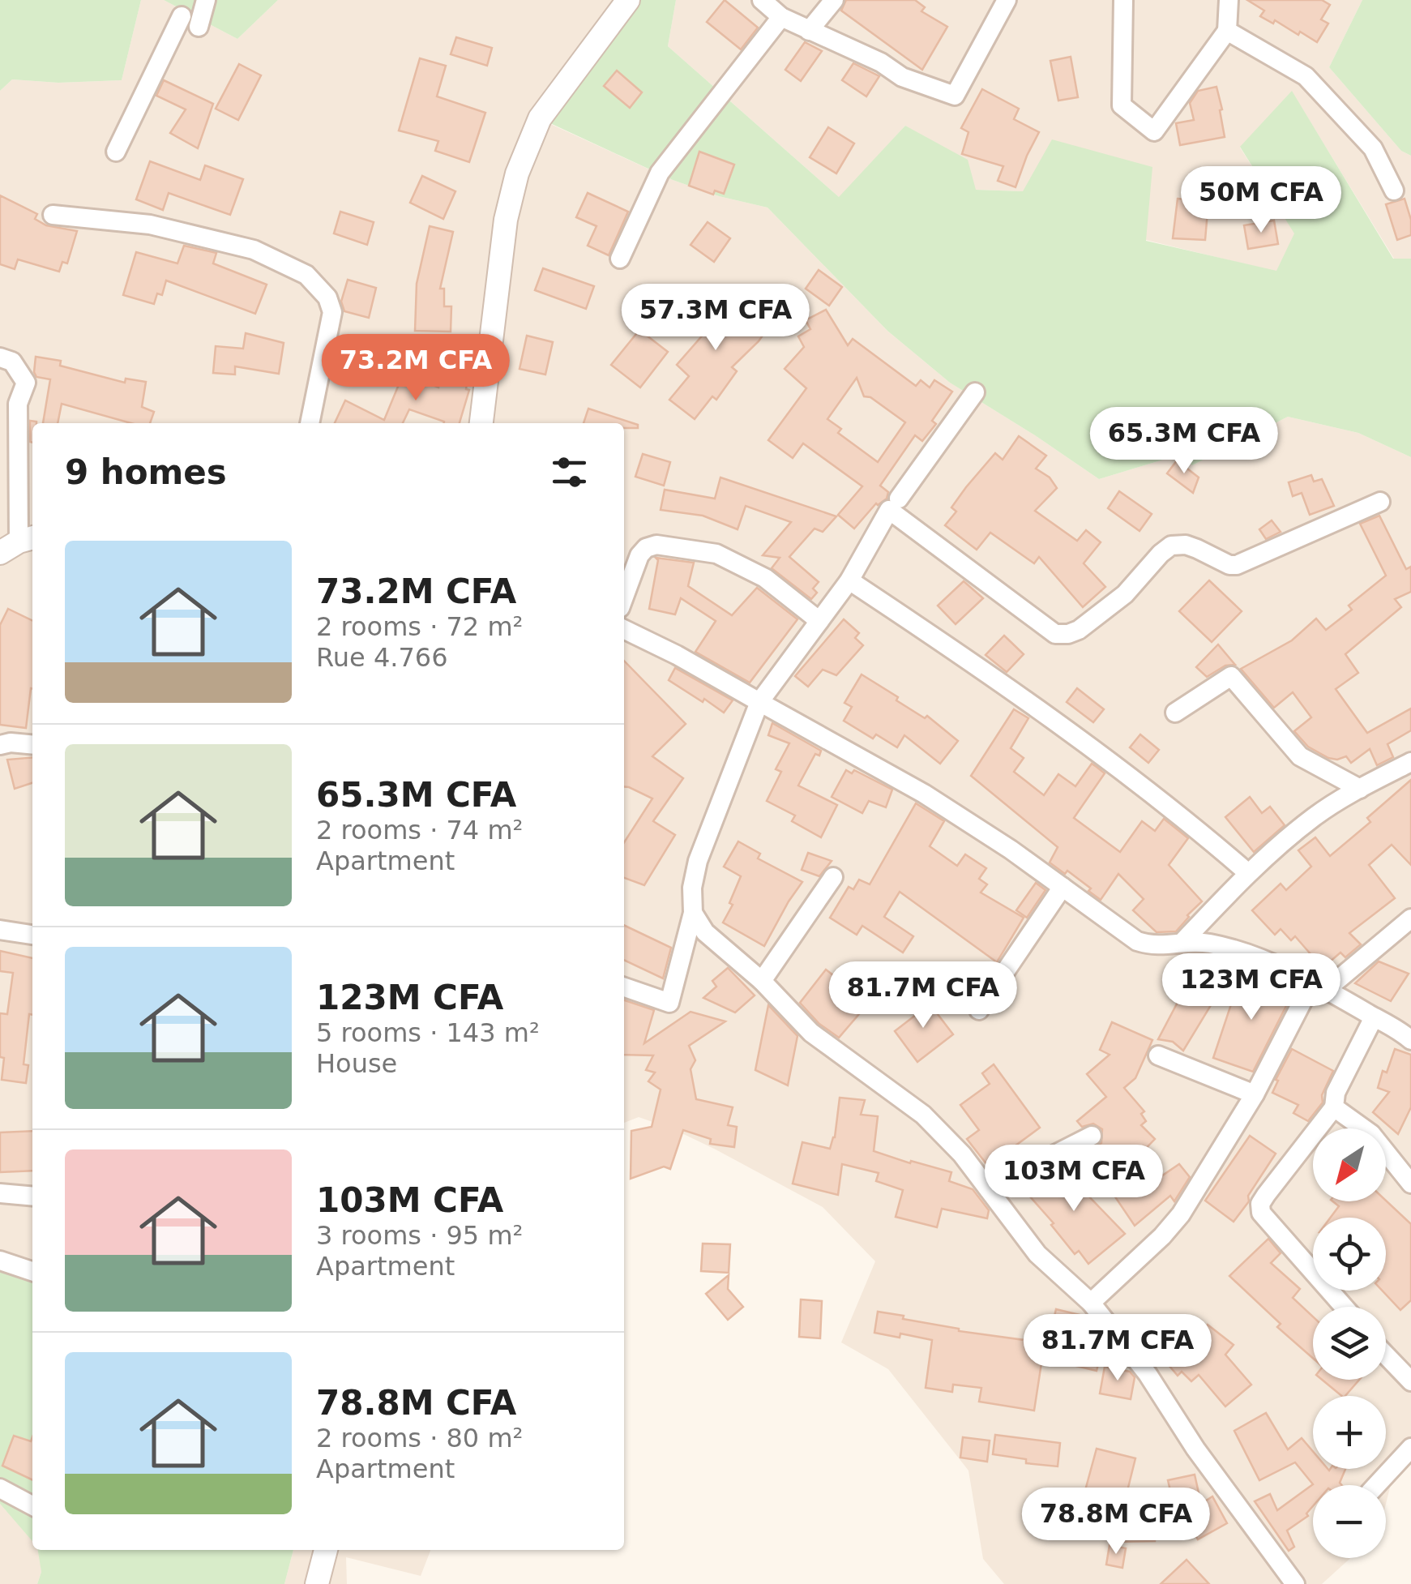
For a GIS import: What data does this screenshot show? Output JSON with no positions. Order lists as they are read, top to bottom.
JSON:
{
  "north": "bottom left",
  "page": {
    "price": [
      "50M CFA",
      "57.3M CFA",
      "73.2M CFA",
      "65.3M CFA",
      "123M CFA",
      "81.7M CFA",
      "103M CFA",
      "81.7M CFA",
      "78.8M CFA"
    ],
    "heading": "9 homes",
    "list": [
      {
        "name": "73.2M CFA",
        "note": "2 rooms · 72 m² · Rue 4.766"
      },
      {
        "name": "65.3M CFA",
        "note": "2 rooms · 74 m² · Apartment"
      },
      {
        "name": "123M CFA",
        "note": "5 rooms · 143 m² · House"
      },
      {
        "name": "103M CFA",
        "note": "3 rooms · 95 m² · Apartment"
      },
      {
        "name": "78.8M CFA",
        "note": "2 rooms · 80 m² · Apartment"
      }
    ],
    "map_buttons": ["+", "−"]
  }
}
